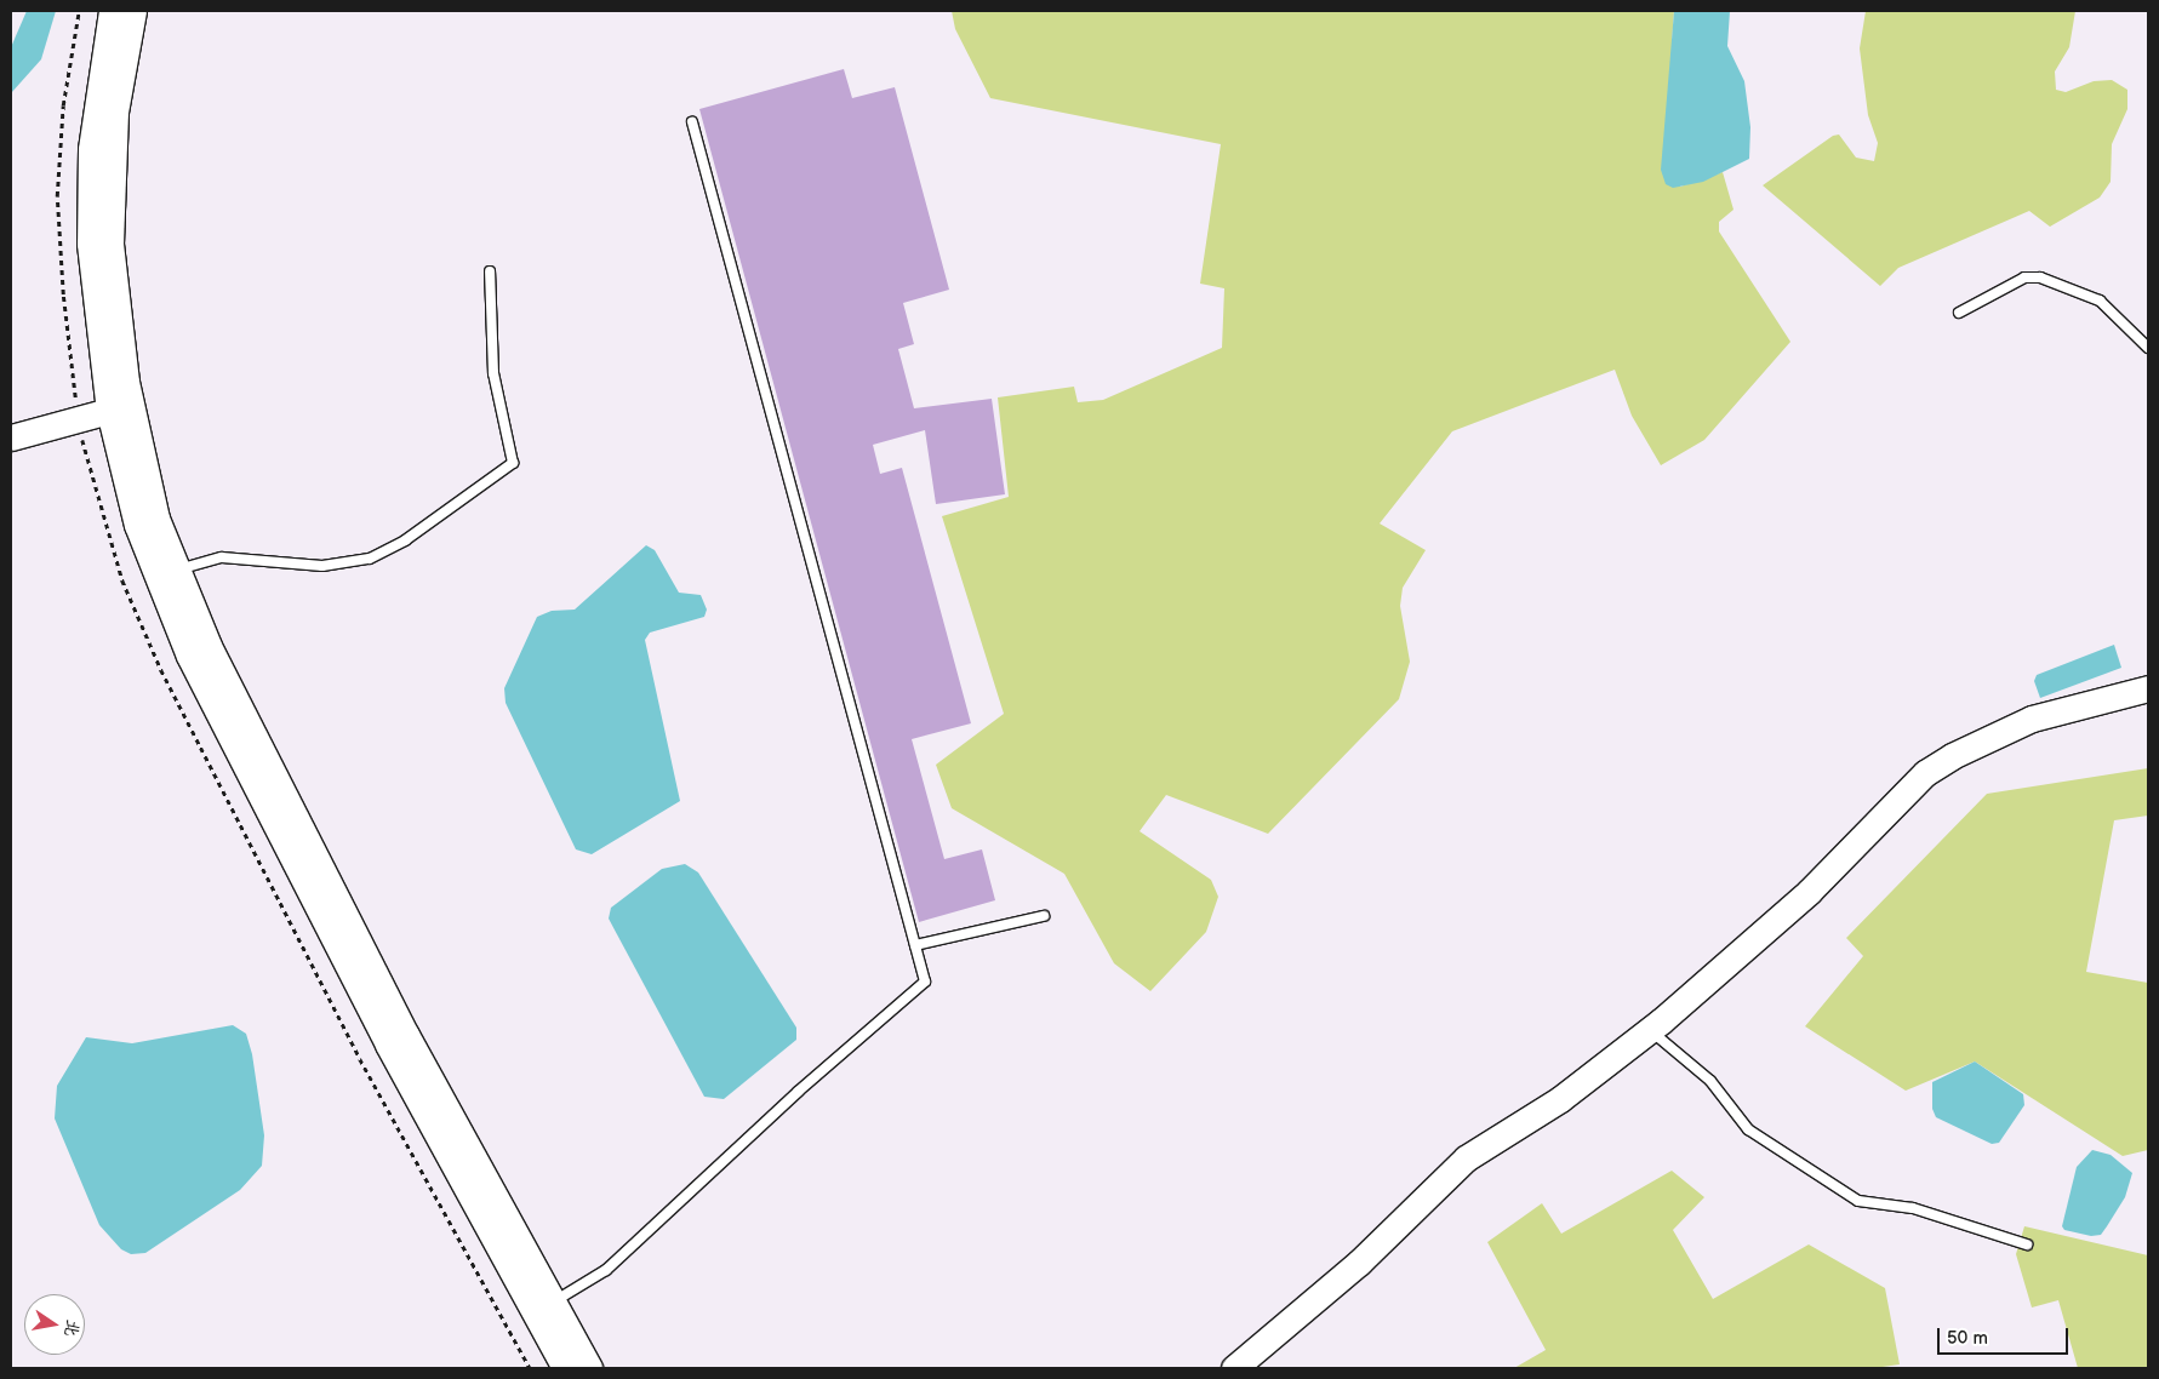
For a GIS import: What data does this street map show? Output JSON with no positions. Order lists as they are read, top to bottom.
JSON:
{
  "scale_bar": "50 m",
  "north": "right"
}
